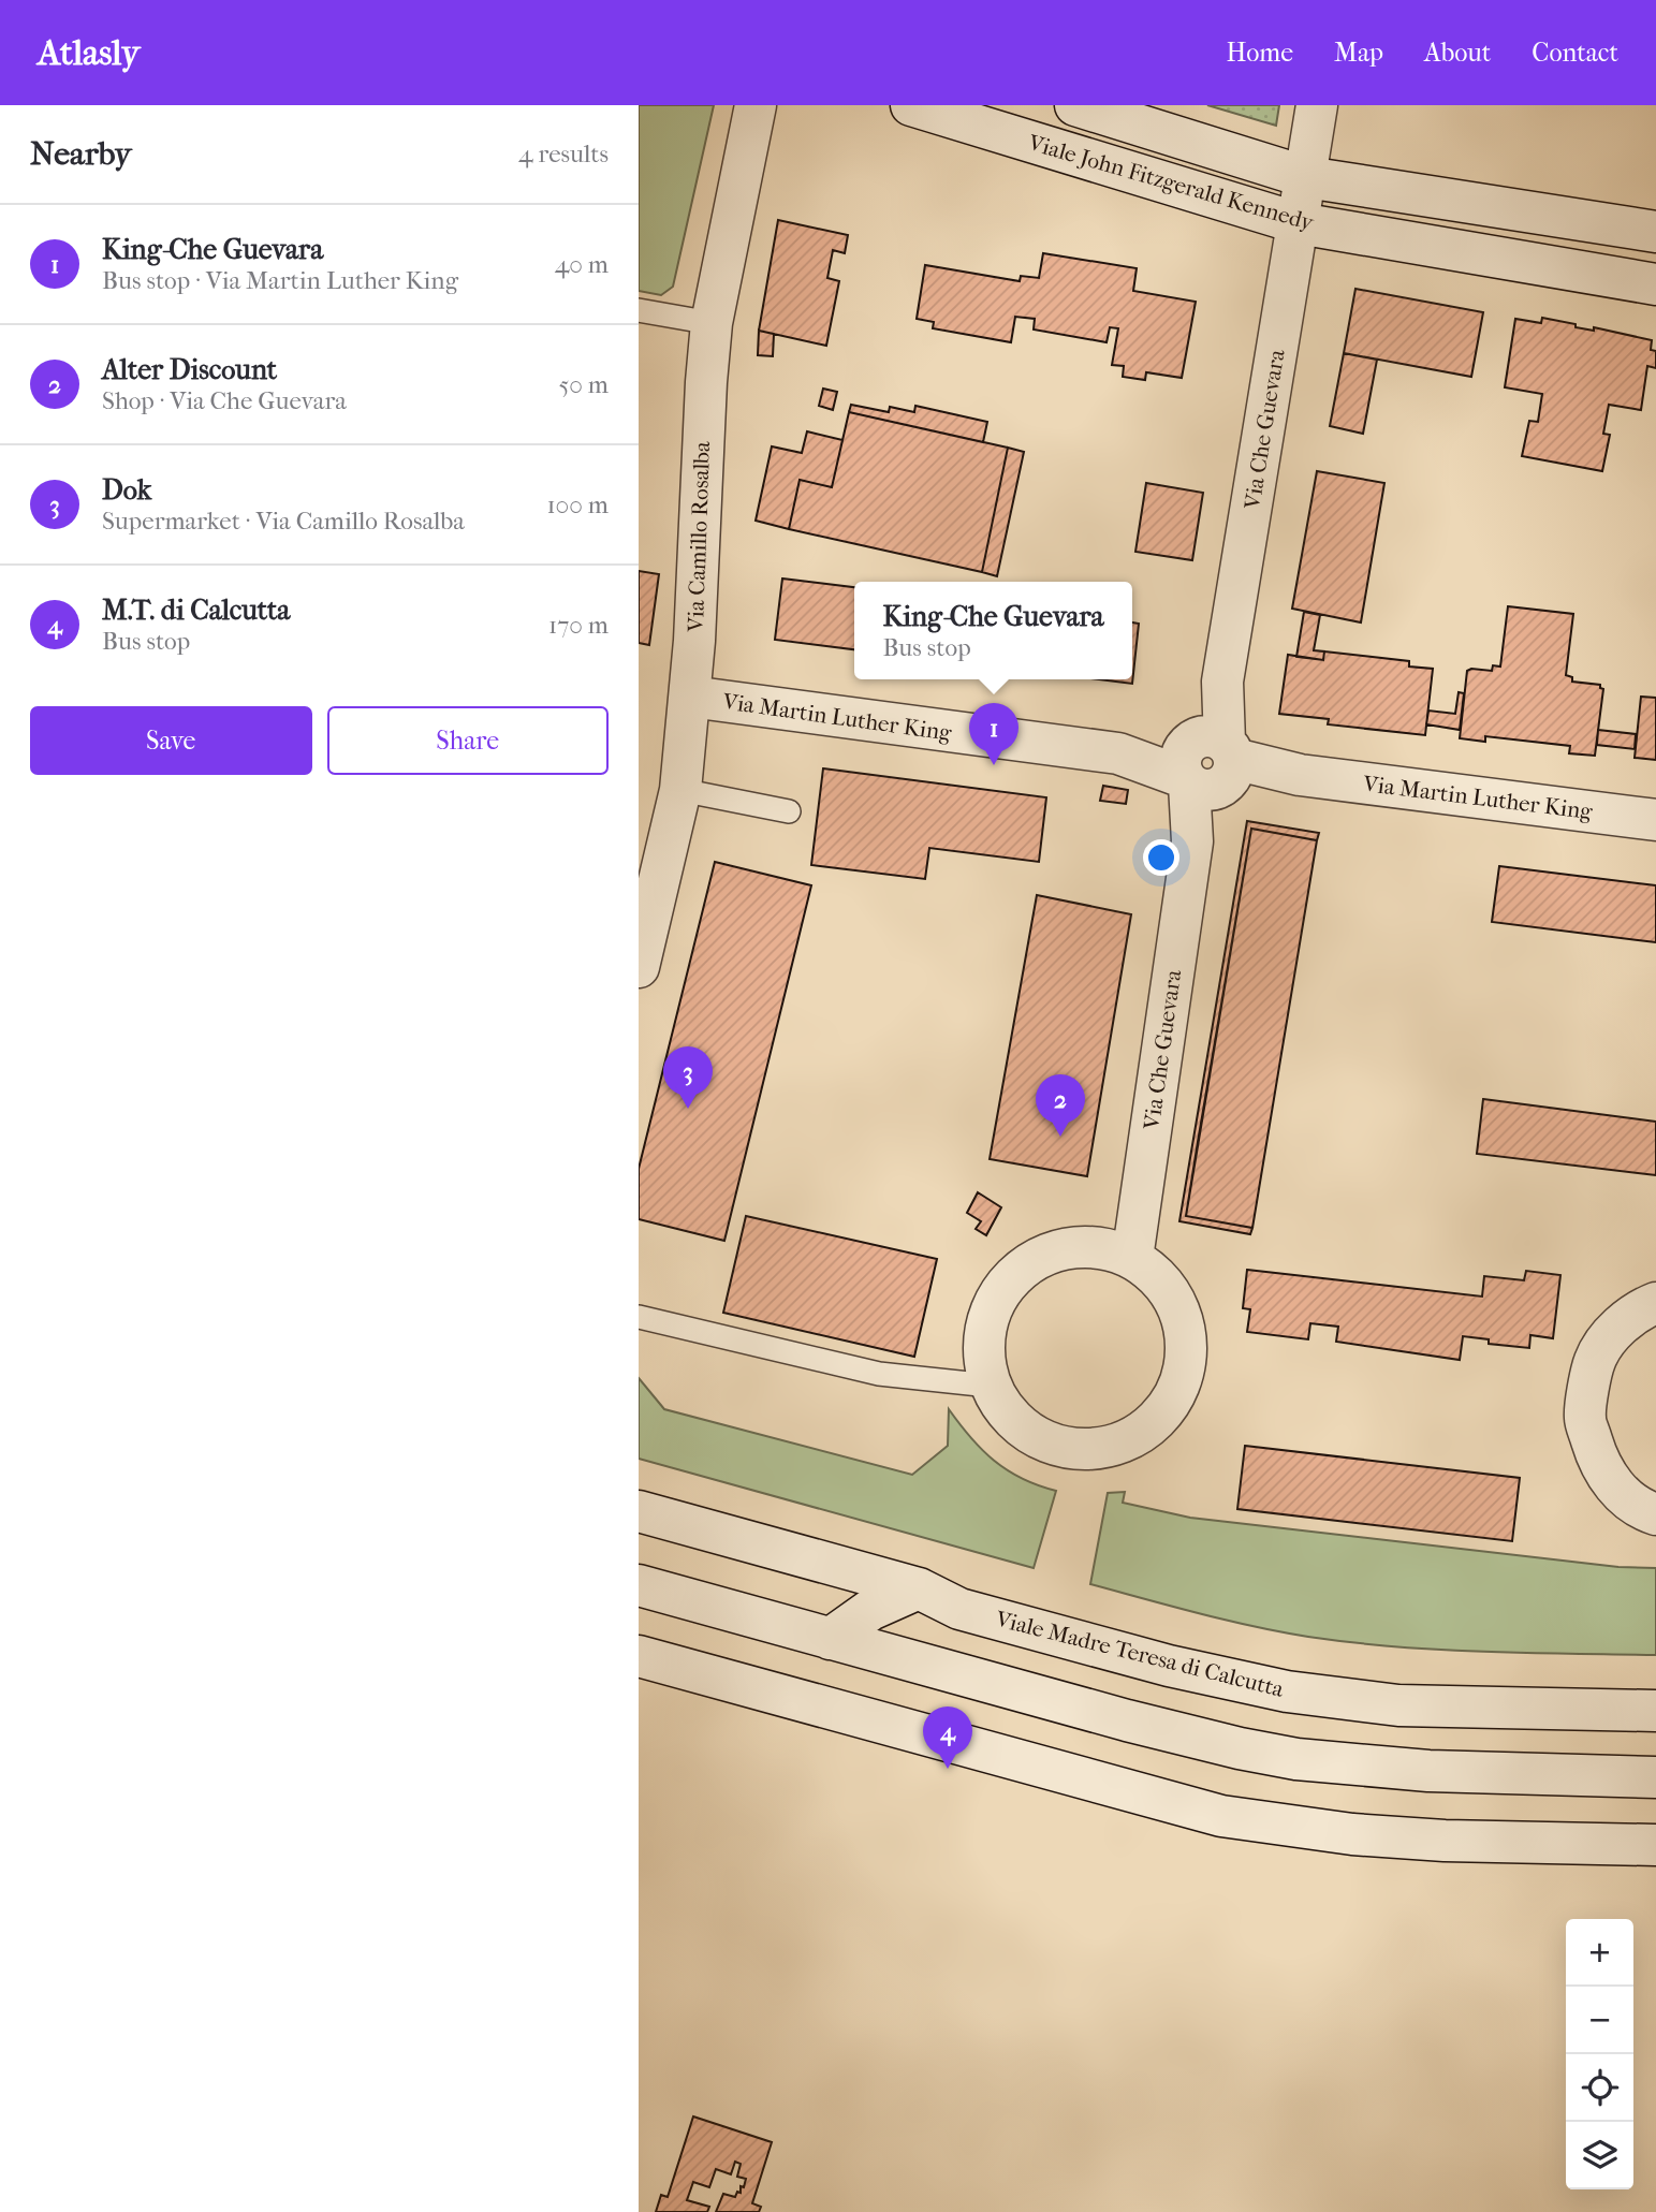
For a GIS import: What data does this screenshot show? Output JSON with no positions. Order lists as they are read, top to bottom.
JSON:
{
  "streets": {
    "main road": [
      "Viale John Fitzgerald Kennedy",
      "Via Che Guevara",
      "Via Camillo Rosalba",
      "Via Martin Luther King",
      "Viale Madre Teresa di Calcutta"
    ]
  },
  "crossings": [
    ["Viale John Fitzgerald Kennedy", "Via Che Guevara"],
    ["Via Che Guevara", "Via Martin Luther King"],
    ["Via Camillo Rosalba", "Via Martin Luther King"]
  ],
  "page": {
    "header": "Atlasly",
    "nav": [
      "Home",
      "Map",
      "About",
      "Contact"
    ],
    "heading": ["Nearby", "4 results"],
    "list": [
      {
        "mark": "1",
        "name": "King-Che Guevara",
        "note": "Bus stop · Via Martin Luther King",
        "value": "40 m"
      },
      {
        "mark": "2",
        "name": "Alter Discount",
        "note": "Shop · Via Che Guevara",
        "value": "50 m"
      },
      {
        "mark": "3",
        "name": "Dok",
        "note": "Supermarket · Via Camillo Rosalba",
        "value": "100 m"
      },
      {
        "mark": "4",
        "name": "M.T. di Calcutta",
        "note": "Bus stop",
        "value": "170 m"
      }
    ],
    "popup": ["King-Che Guevara", "Bus stop"],
    "buttons": ["Save", "Share"],
    "pins": [
      "1",
      "3",
      "2",
      "4"
    ],
    "map_buttons": ["+", "−"]
  }
}
